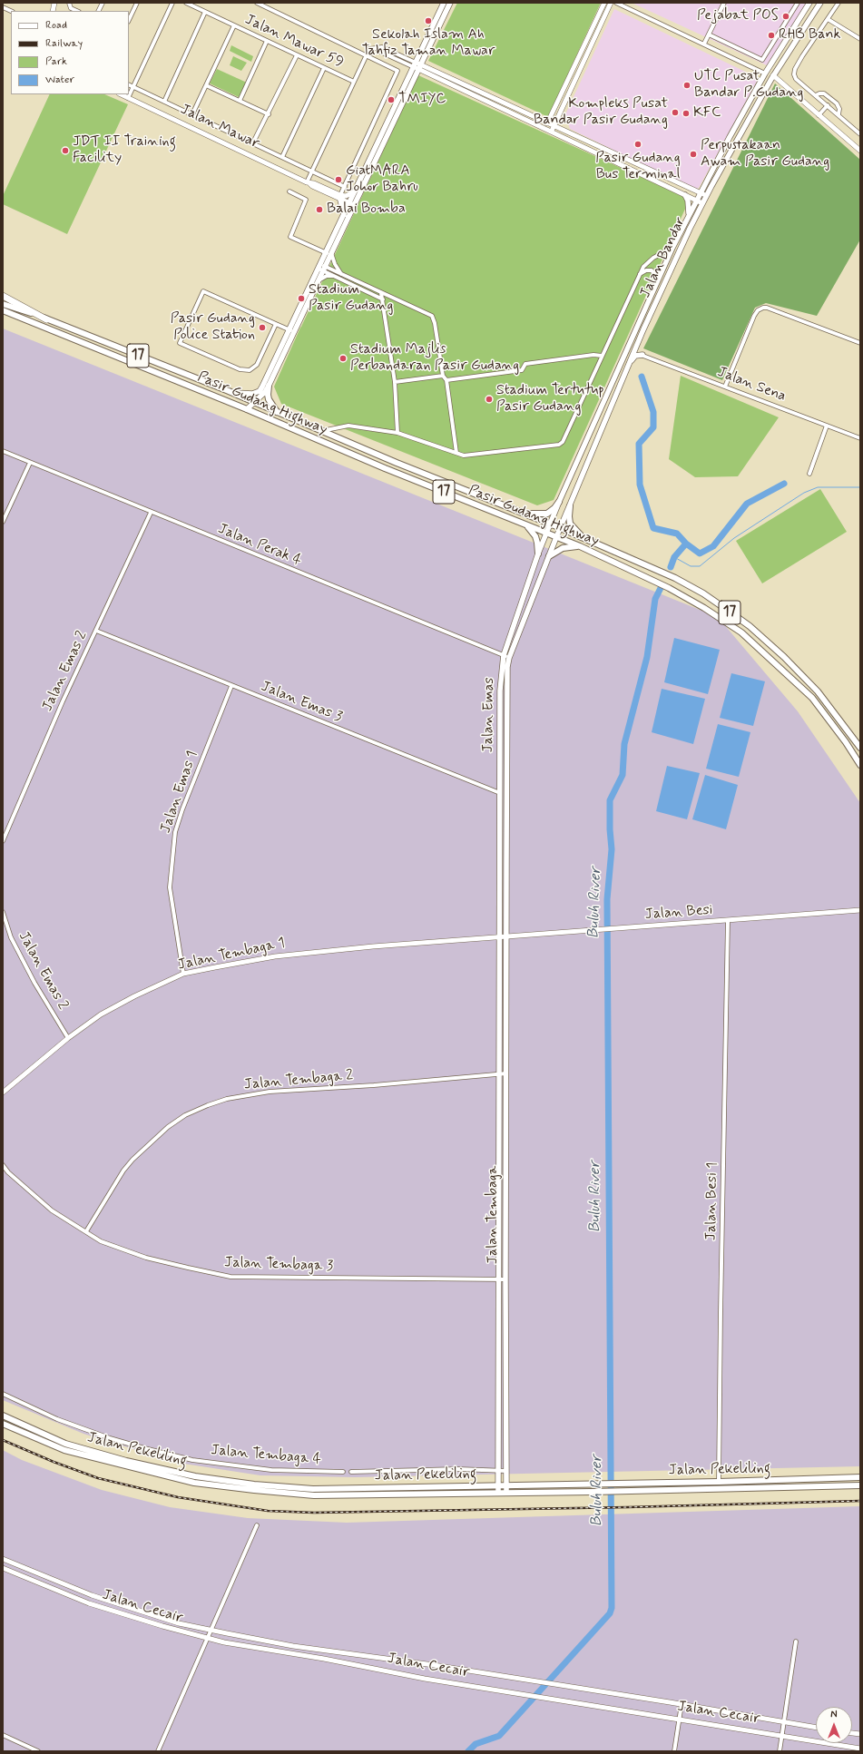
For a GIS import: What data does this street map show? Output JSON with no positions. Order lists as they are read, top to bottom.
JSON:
{
  "streets": {
    "main road": [
      "Jalan Bandar",
      "17",
      "Pasir Gudang Highway",
      "Jalan Emas",
      "Jalan Tembaga",
      "Jalan Pekeliling"
    ],
    "street": [
      "Jalan Mawar 59",
      "Jalan Mawar",
      "Jalan Sena",
      "Jalan Perak 4",
      "Jalan Emas 2",
      "Jalan Emas 3",
      "Jalan Emas 1",
      "Jalan Besi",
      "Jalan Tembaga 1",
      "Jalan Tembaga 2",
      "Jalan Besi 1",
      "Jalan Tembaga 3",
      "Jalan Tembaga 4",
      "Jalan Cecair"
    ]
  },
  "crossings": [
    ["Jalan Bandar", "Jalan Sena"],
    ["Jalan Bandar", "Pasir Gudang Highway"],
    ["Jalan Bandar", "Jalan Emas"],
    ["Pasir Gudang Highway", "Jalan Emas"],
    ["Jalan Perak 4", "Jalan Emas 2"],
    ["Jalan Perak 4", "Jalan Emas"],
    ["Jalan Emas 2", "Jalan Emas 3"],
    ["Jalan Emas 2", "Jalan Tembaga 1"],
    ["Jalan Emas 3", "Jalan Emas"],
    ["Jalan Emas 3", "Jalan Emas 1"],
    ["Jalan Emas", "Jalan Besi"],
    ["Jalan Emas", "Jalan Tembaga 1"],
    ["Jalan Emas", "Jalan Tembaga"],
    ["Jalan Emas 1", "Jalan Tembaga 1"],
    ["Jalan Besi", "Jalan Tembaga 1"],
    ["Jalan Besi", "Jalan Besi 1"],
    ["Jalan Besi", "Jalan Tembaga"],
    ["Jalan Tembaga 1", "Jalan Tembaga"],
    ["Jalan Tembaga 2", "Jalan Tembaga"],
    ["Jalan Tembaga 2", "Jalan Tembaga 3"],
    ["Jalan Besi 1", "Jalan Pekeliling"],
    ["Jalan Tembaga", "Jalan Tembaga 3"],
    ["Jalan Tembaga", "Jalan Pekeliling"]
  ],
  "water": ["Buluh River"],
  "places": [
    "Pejabat POS",
    "Sekolah Islam Ah Tahfiz Taman Mawar",
    "RHB Bank",
    "UTC Pusat Bandar P.Gudang",
    "TMIYC",
    "Kompleks Pusat Bandar Pasir Gudang",
    "KFC",
    "Pasir Gudang Bus Terminal",
    "JDT II Training Facility",
    "Perpustakaan Awam Pasir Gudang",
    "GiatMARA Johor Bahru",
    "Balai Bomba",
    "Stadium Pasir Gudang",
    "Pasir Gudang Police Station",
    "Stadium Majlis Perbandaran Pasir Gudang",
    "Stadium Tertutup Pasir Gudang"
  ],
  "legend": [
    "Road",
    "Railway",
    "Park",
    "Water"
  ],
  "north": "top"
}
